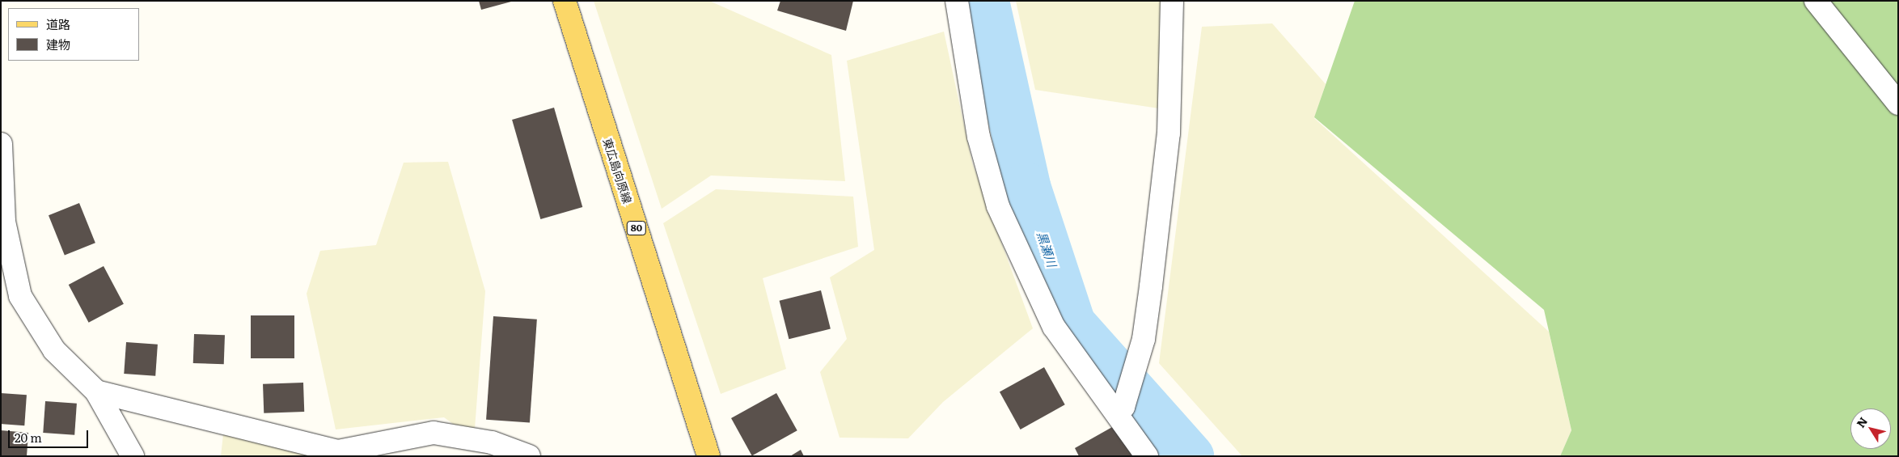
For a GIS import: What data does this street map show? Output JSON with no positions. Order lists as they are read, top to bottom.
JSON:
{
  "streets": {
    "main road": ["東広島向原線", "80"]
  },
  "water": ["黒瀬川"],
  "legend": ["道路", "建物"],
  "scale_bar": "20 m",
  "north": "top left"
}
